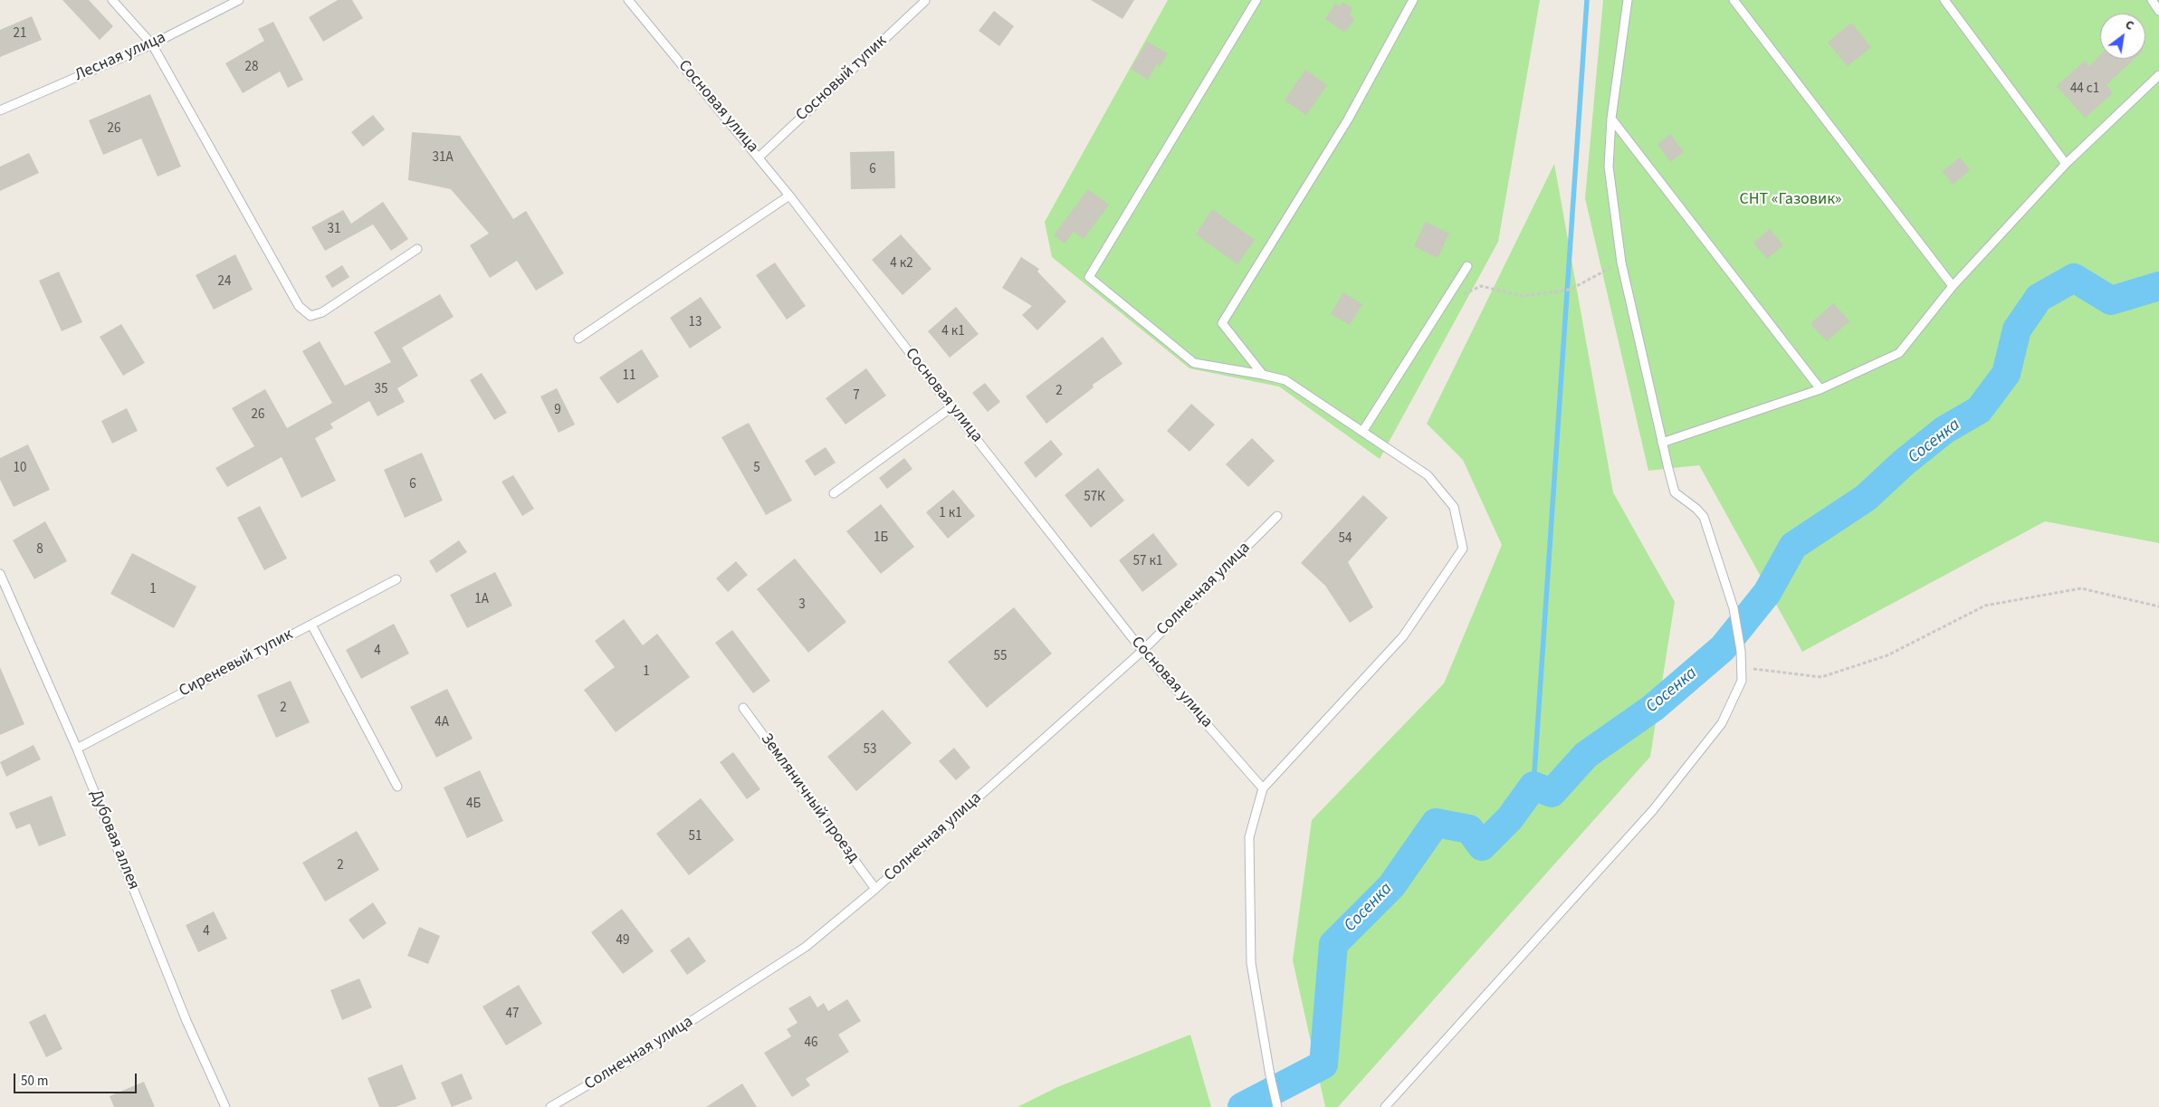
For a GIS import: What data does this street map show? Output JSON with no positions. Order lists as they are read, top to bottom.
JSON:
{
  "streets": {
    "lane": [
      "Лесная улица",
      "Сосновый тупик",
      "Сосновая улица",
      "Солнечная улица",
      "Сиреневый тупик",
      "Земляничный проезд",
      "Дубовая аллея"
    ]
  },
  "crossings": [
    ["Сосновый тупик", "Сосновая улица"],
    ["Сосновая улица", "Солнечная улица"],
    ["Солнечная улица", "Земляничный проезд"],
    ["Сиреневый тупик", "Дубовая аллея"]
  ],
  "water": ["Сосенка"],
  "parks": ["СНТ «Газовик»"],
  "house_numbers": [
    "21",
    "28",
    "44 с1",
    "26",
    "31А",
    "6",
    "31",
    "4 к2",
    "24",
    "13",
    "4 к1",
    "11",
    "35",
    "2",
    "7",
    "9",
    "26",
    "10",
    "5",
    "6",
    "57К",
    "1 к1",
    "1Б",
    "54",
    "8",
    "57 к1",
    "1",
    "1А",
    "3",
    "4",
    "55",
    "1",
    "2",
    "4А",
    "53",
    "4Б",
    "51",
    "2",
    "4",
    "49",
    "47",
    "46"
  ],
  "scale_bar": "50 m",
  "north": "top right"
}
